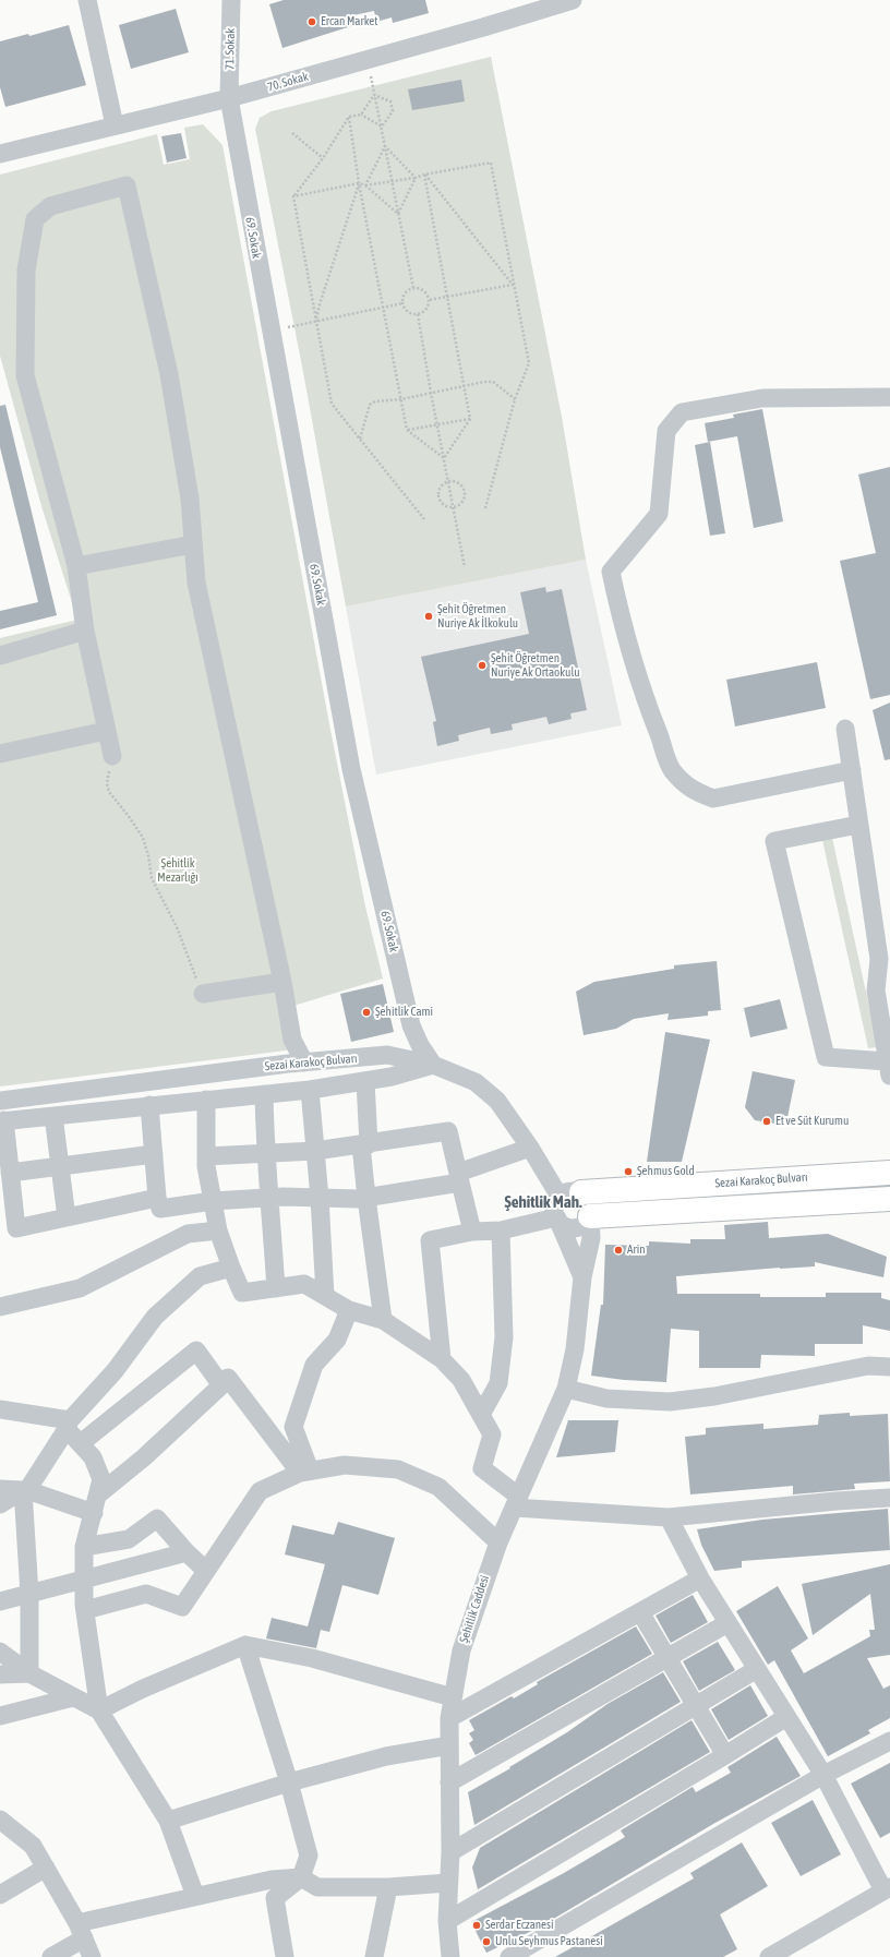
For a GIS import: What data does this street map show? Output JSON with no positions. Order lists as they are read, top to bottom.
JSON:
{
  "streets": {
    "main road": ["Sezai Karakoç Bulvarı"],
    "street": [
      "71. Sokak",
      "70. Sokak",
      "69. Sokak",
      "Şehitlik Caddesi"
    ]
  },
  "crossings": [
    ["71. Sokak", "70. Sokak"],
    ["71. Sokak", "69. Sokak"],
    ["70. Sokak", "69. Sokak"],
    ["69. Sokak", "Sezai Karakoç Bulvarı"],
    ["Sezai Karakoç Bulvarı", "Şehitlik Caddesi"]
  ],
  "districts": ["Şehitlik Mah."],
  "parks": ["Şehitlik Mezarlığı"],
  "places": [
    "Ercan Market",
    "Şehit Öğretmen Nuriye Ak İlkokulu",
    "Şehit Öğretmen Nuriye Ak Ortaokulu",
    "Şehitlik Cami",
    "Et ve Süt Kurumu",
    "Şehmus Gold",
    "Arin",
    "Serdar Eczanesi",
    "Unlu Seyhmus Pastanesi"
  ]
}
